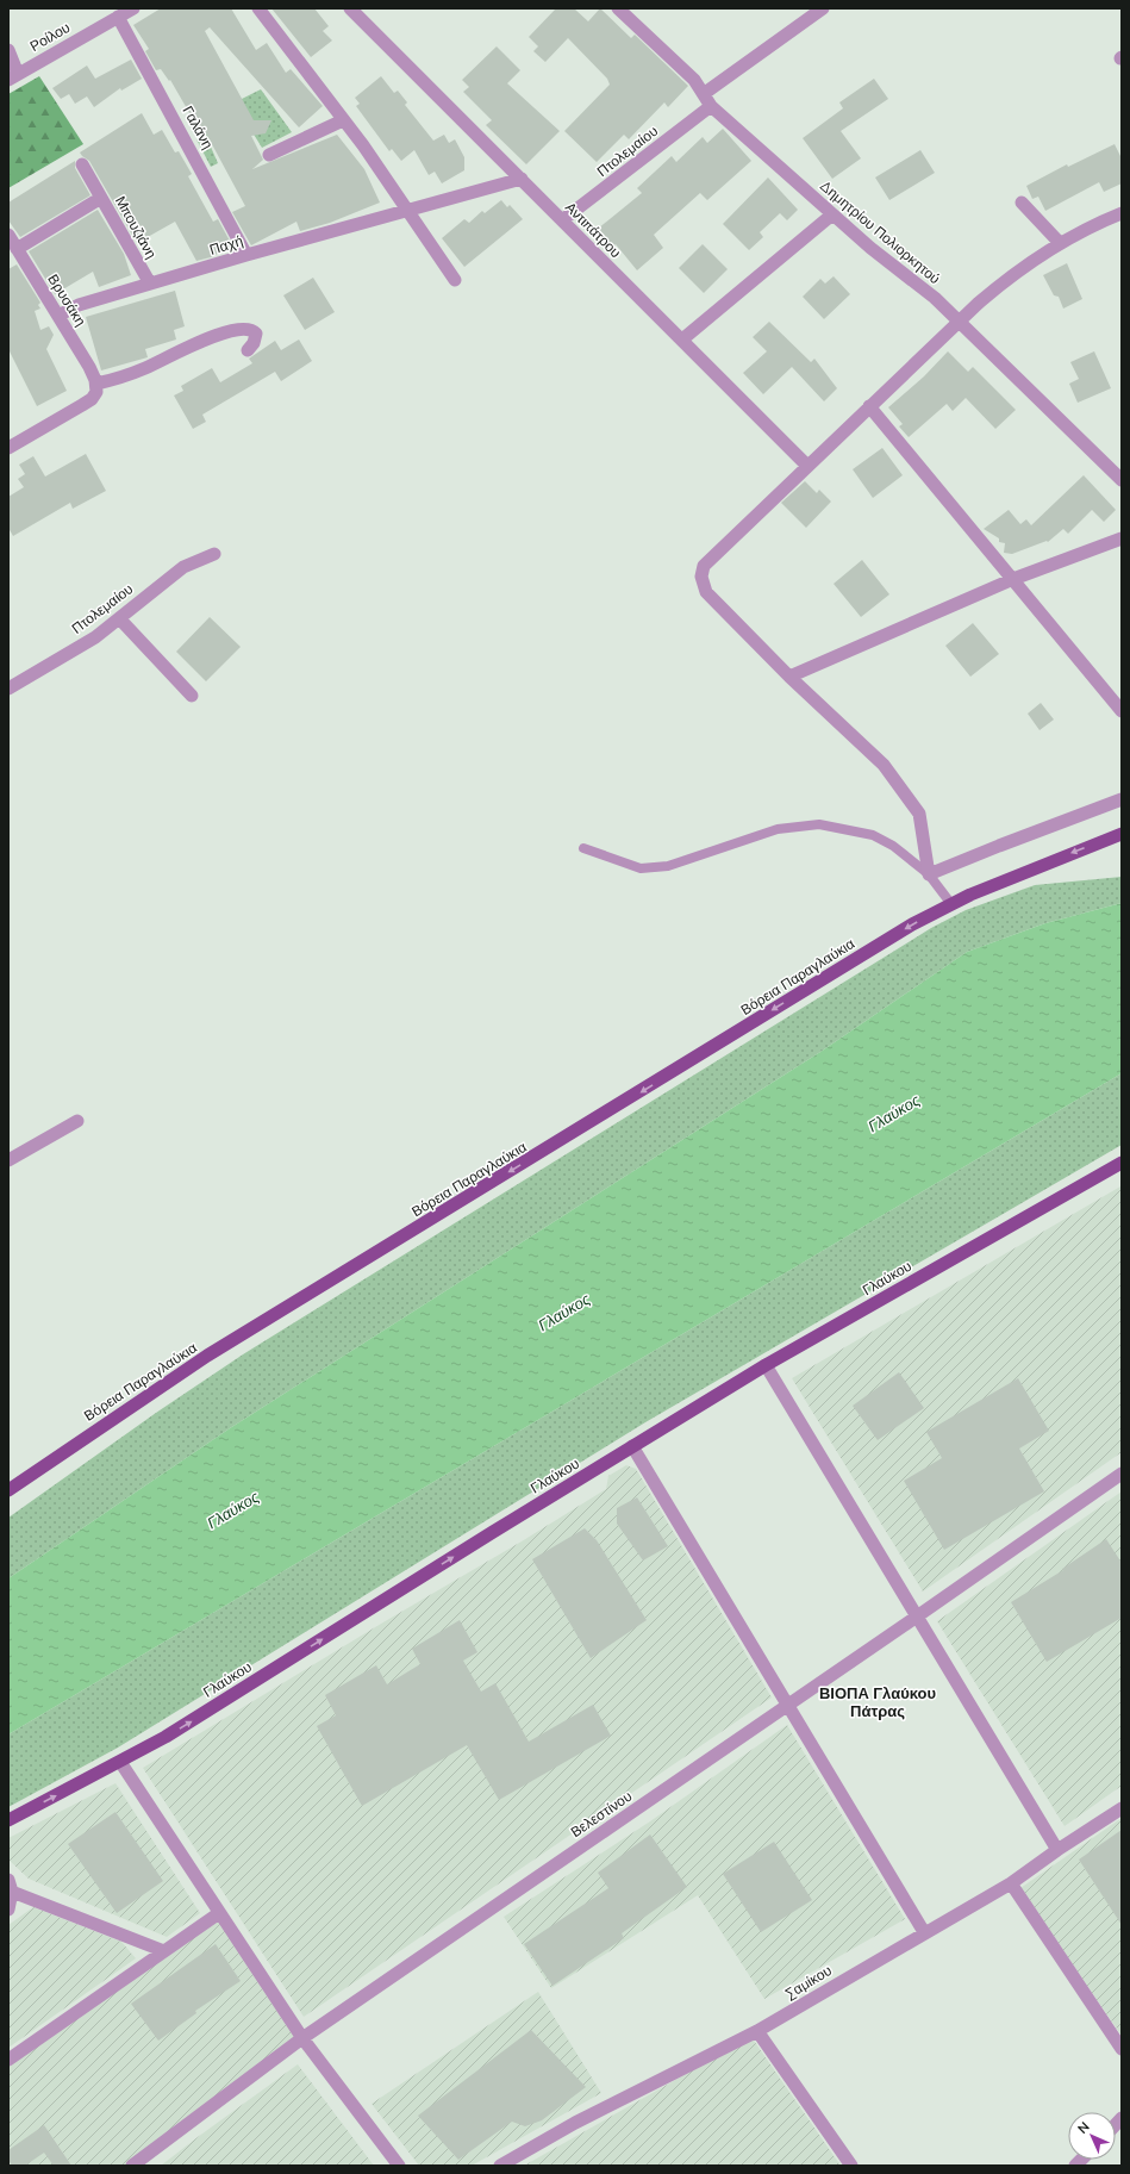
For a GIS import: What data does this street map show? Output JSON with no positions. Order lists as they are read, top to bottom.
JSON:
{
  "streets": {
    "main road": ["Βόρεια Παραγλαύκια", "Γλαύκου"],
    "street": [
      "Ροίλου",
      "Γαλάνη",
      "Πτολεμαίου",
      "Μπουζιάνη",
      "Αντιπάτρου",
      "Δημητρίου Πολιορκητού",
      "Παχή",
      "Βρυσάκη",
      "Βελεστίνου",
      "Σαμίκου"
    ]
  },
  "crossings": [
    ["Ροίλου", "Γαλάνη"],
    ["Γαλάνη", "Παχή"],
    ["Πτολεμαίου", "Αντιπάτρου"],
    ["Πτολεμαίου", "Δημητρίου Πολιορκητού"],
    ["Μπουζιάνη", "Παχή"],
    ["Μπουζιάνη", "Βρυσάκη"],
    ["Αντιπάτρου", "Παχή"],
    ["Παχή", "Βρυσάκη"]
  ],
  "one_way": ["Βόρεια Παραγλαύκια", "Γλαύκου"],
  "districts": ["ΒΙΟΠΑ Γλαύκου Πάτρας"],
  "water": ["Γλαύκος"],
  "north": "top left"
}
